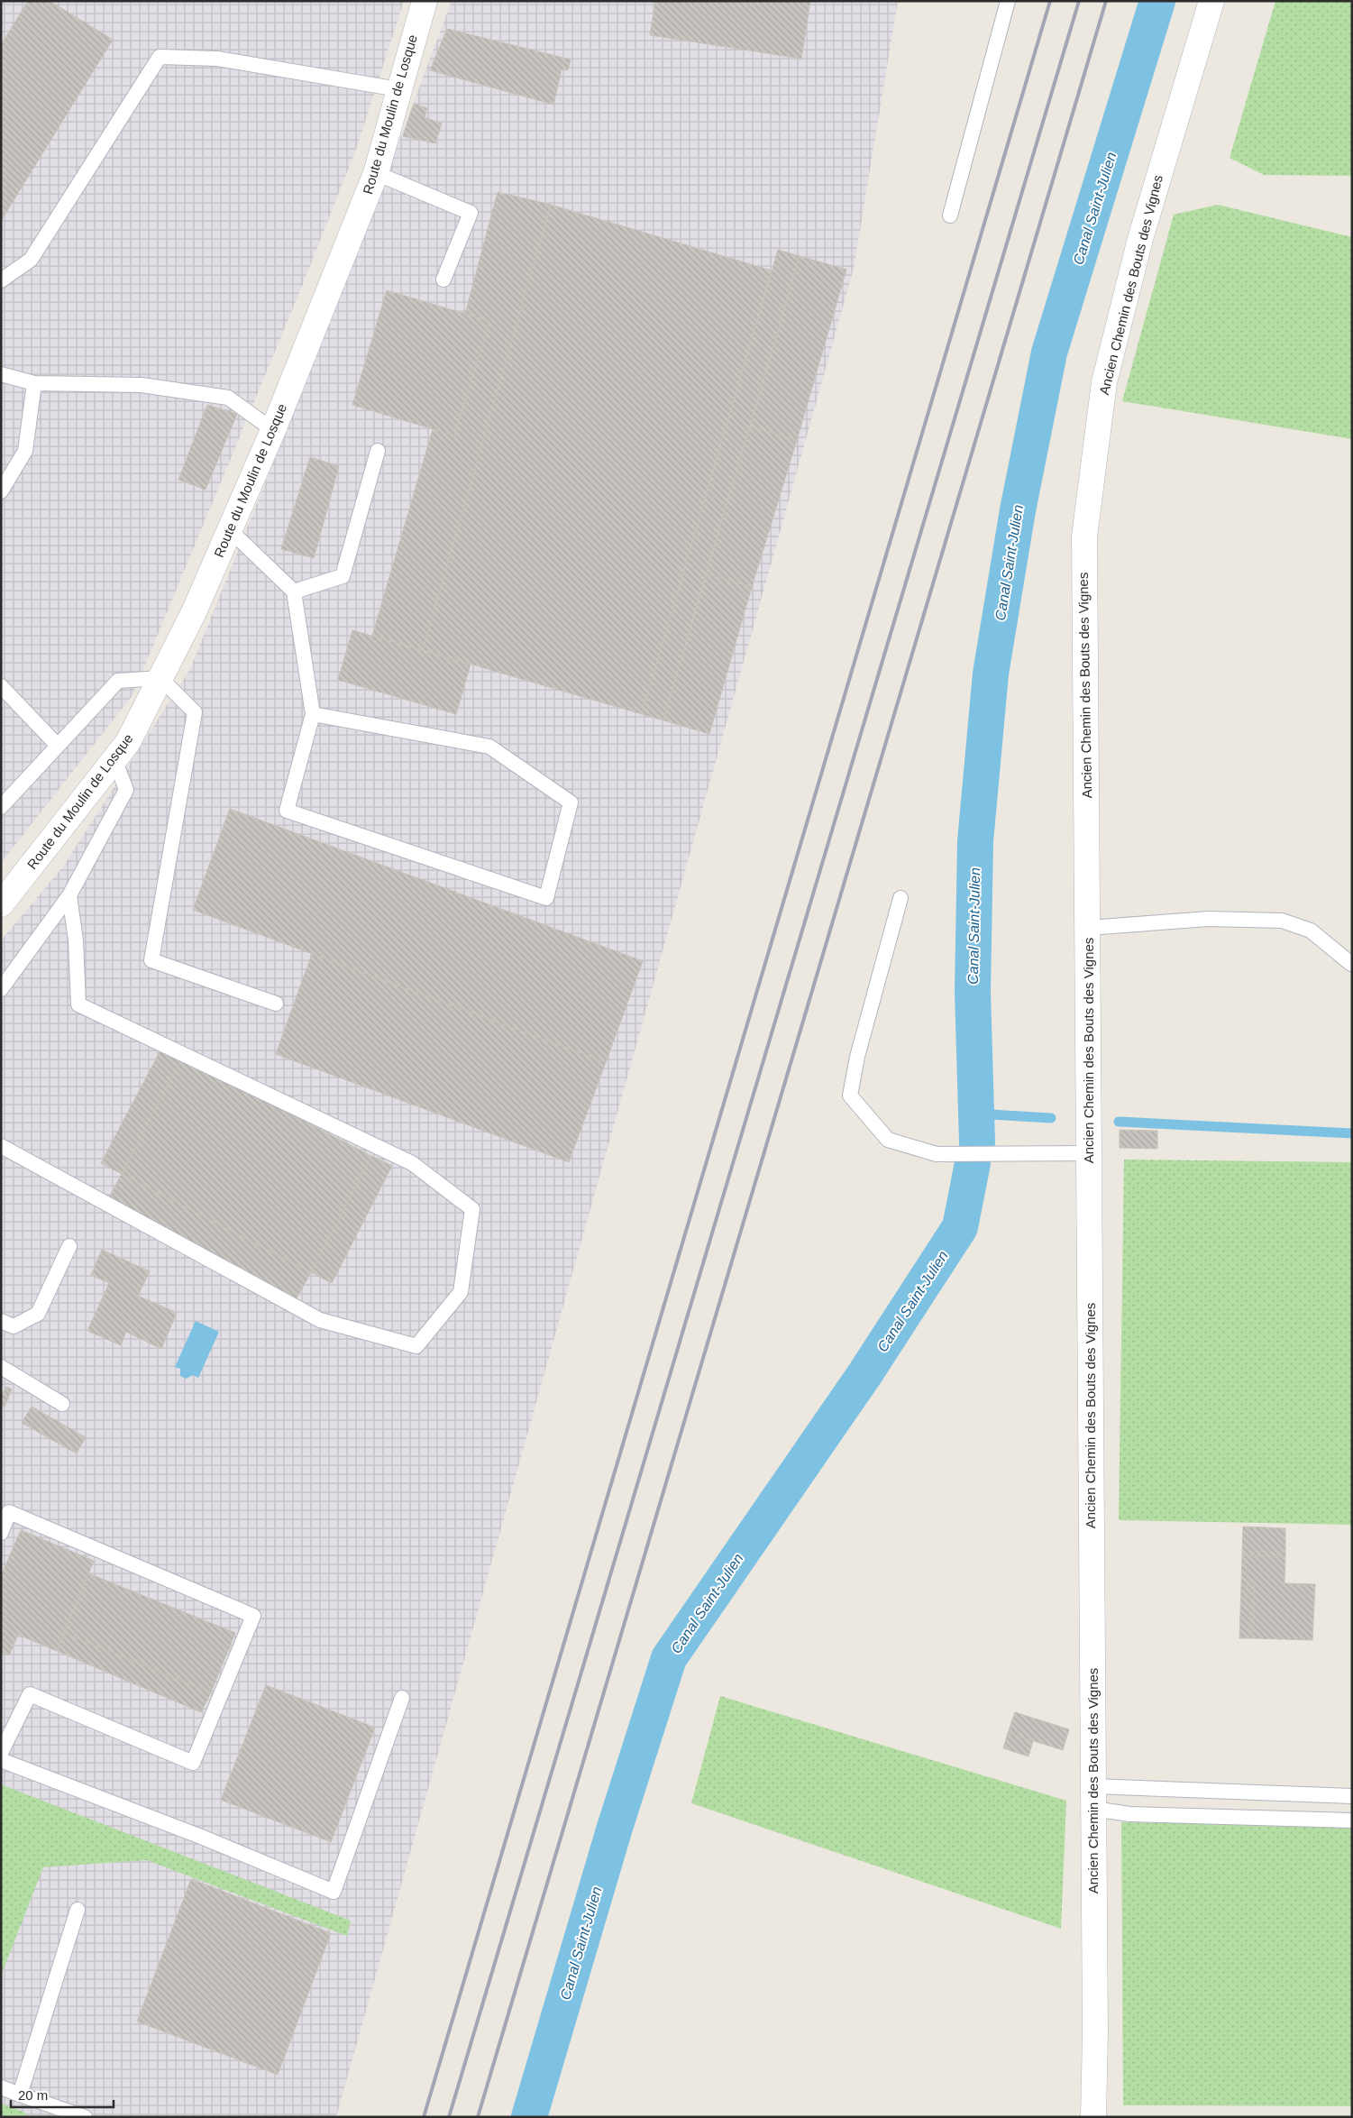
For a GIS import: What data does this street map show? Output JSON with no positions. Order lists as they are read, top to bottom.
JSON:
{
  "streets": {
    "street": ["Route du Moulin de Losque", "Ancien Chemin des Bouts des Vignes"]
  },
  "water": ["Canal Saint-Julien"],
  "scale_bar": "20 m"
}
